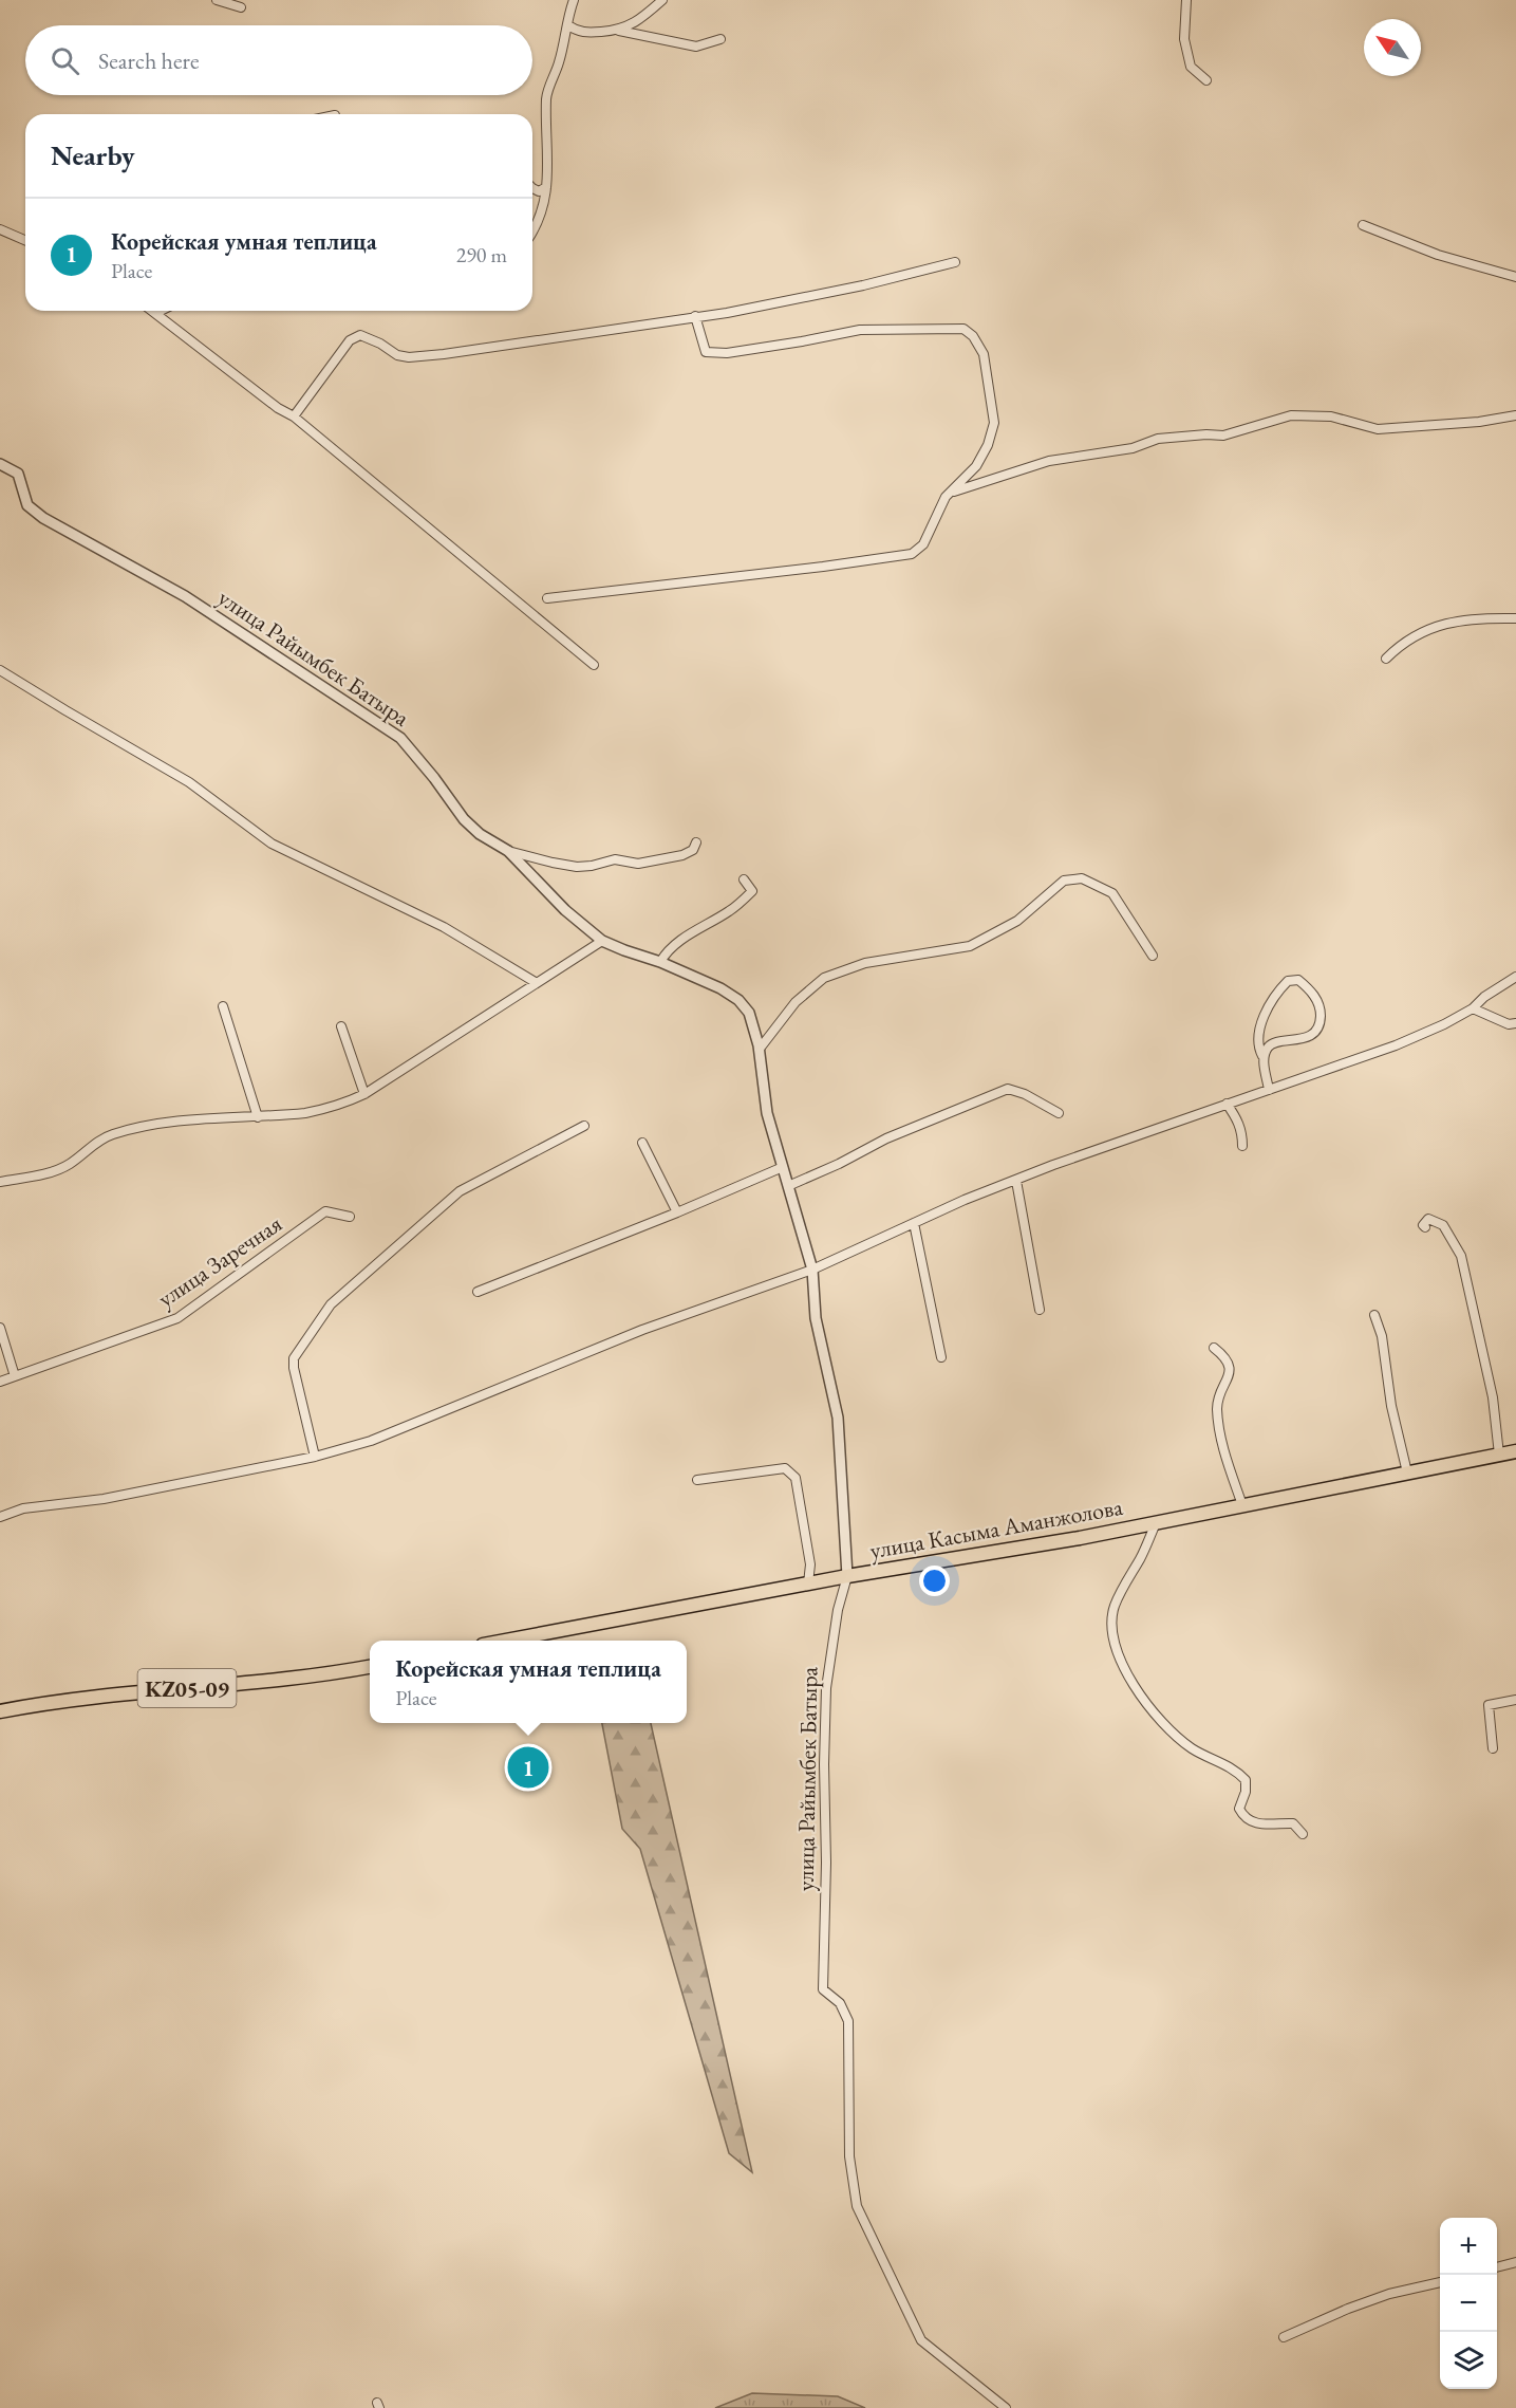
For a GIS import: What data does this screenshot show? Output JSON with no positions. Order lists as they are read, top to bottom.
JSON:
{
  "streets": {
    "main road": ["улица Касыма Аманжолова", "KZ05-09"],
    "street": ["улица Райымбек Батыра", "улица Заречная"]
  },
  "crossings": [
    ["улица Райымбек Батыра", "улица Касыма Аманжолова"]
  ],
  "north": "top left",
  "page": {
    "search": "Search here",
    "heading": "Nearby",
    "list": [
      {
        "mark": "1",
        "name": "Корейская умная теплица",
        "note": "Place",
        "value": "290 m"
      }
    ],
    "popup": ["Корейская умная теплица", "Place"],
    "pins": "1",
    "map_buttons": ["+", "−"]
  }
}
